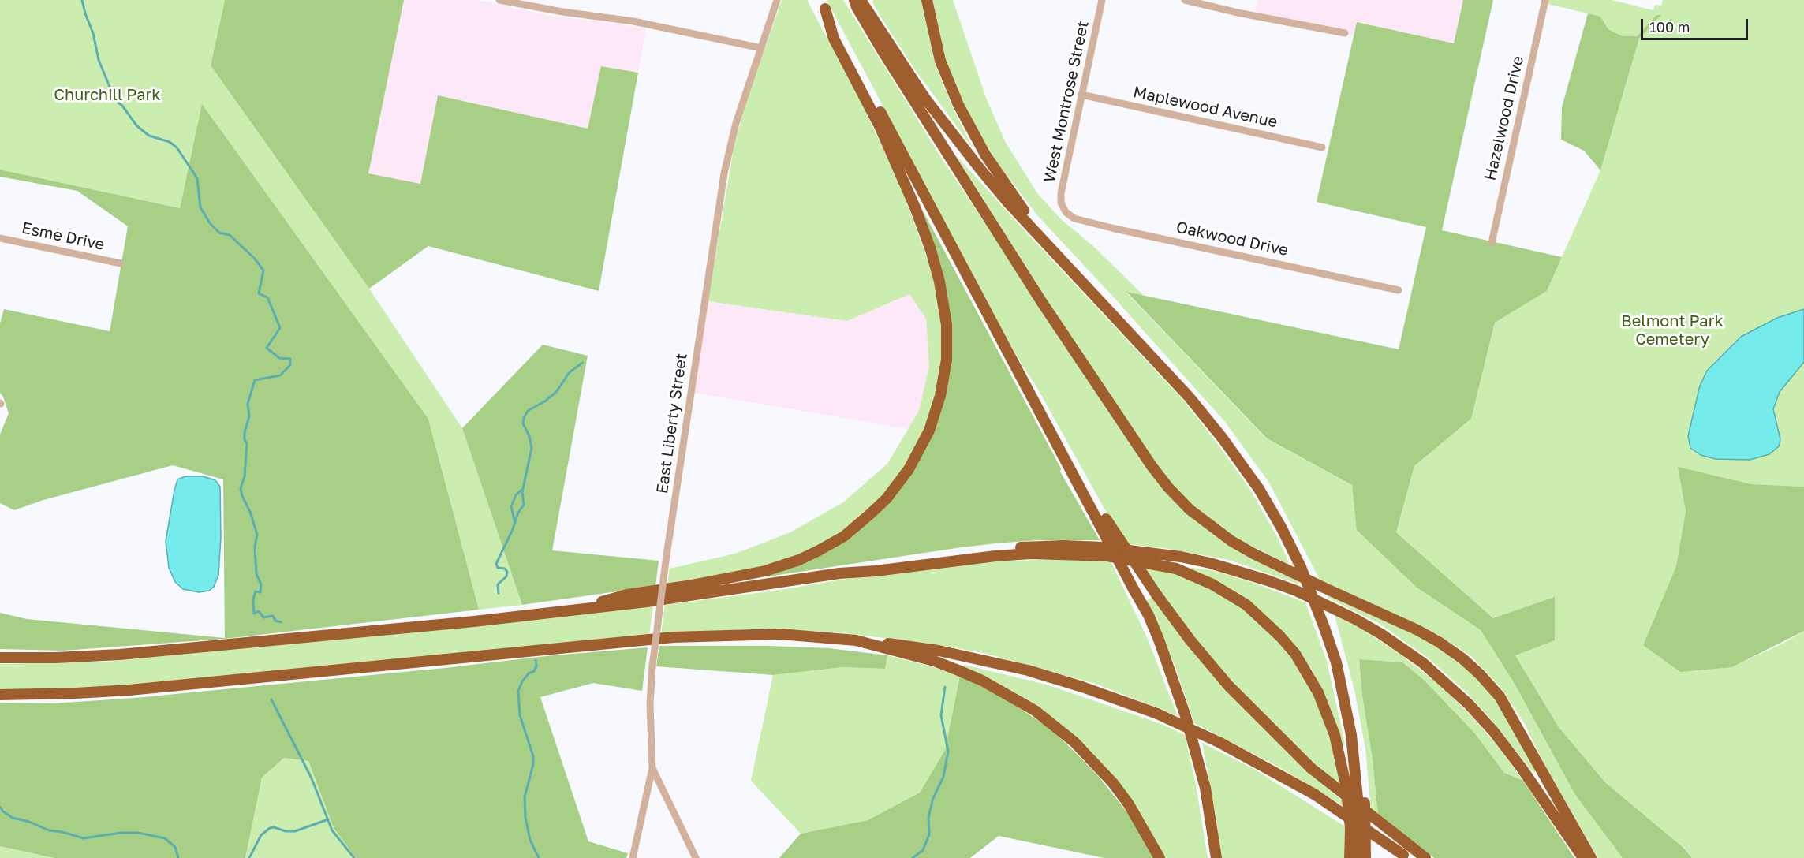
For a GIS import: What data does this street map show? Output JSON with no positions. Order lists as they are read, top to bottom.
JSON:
{
  "streets": {
    "street": [
      "West Montrose Street",
      "Maplewood Avenue",
      "Hazelwood Drive",
      "Esme Drive",
      "Oakwood Drive",
      "East Liberty Street"
    ]
  },
  "crossings": [
    ["West Montrose Street", "Maplewood Avenue"],
    ["West Montrose Street", "Oakwood Drive"]
  ],
  "parks": ["Churchill Park", "Belmont Park Cemetery"],
  "scale_bar": "100 m"
}
